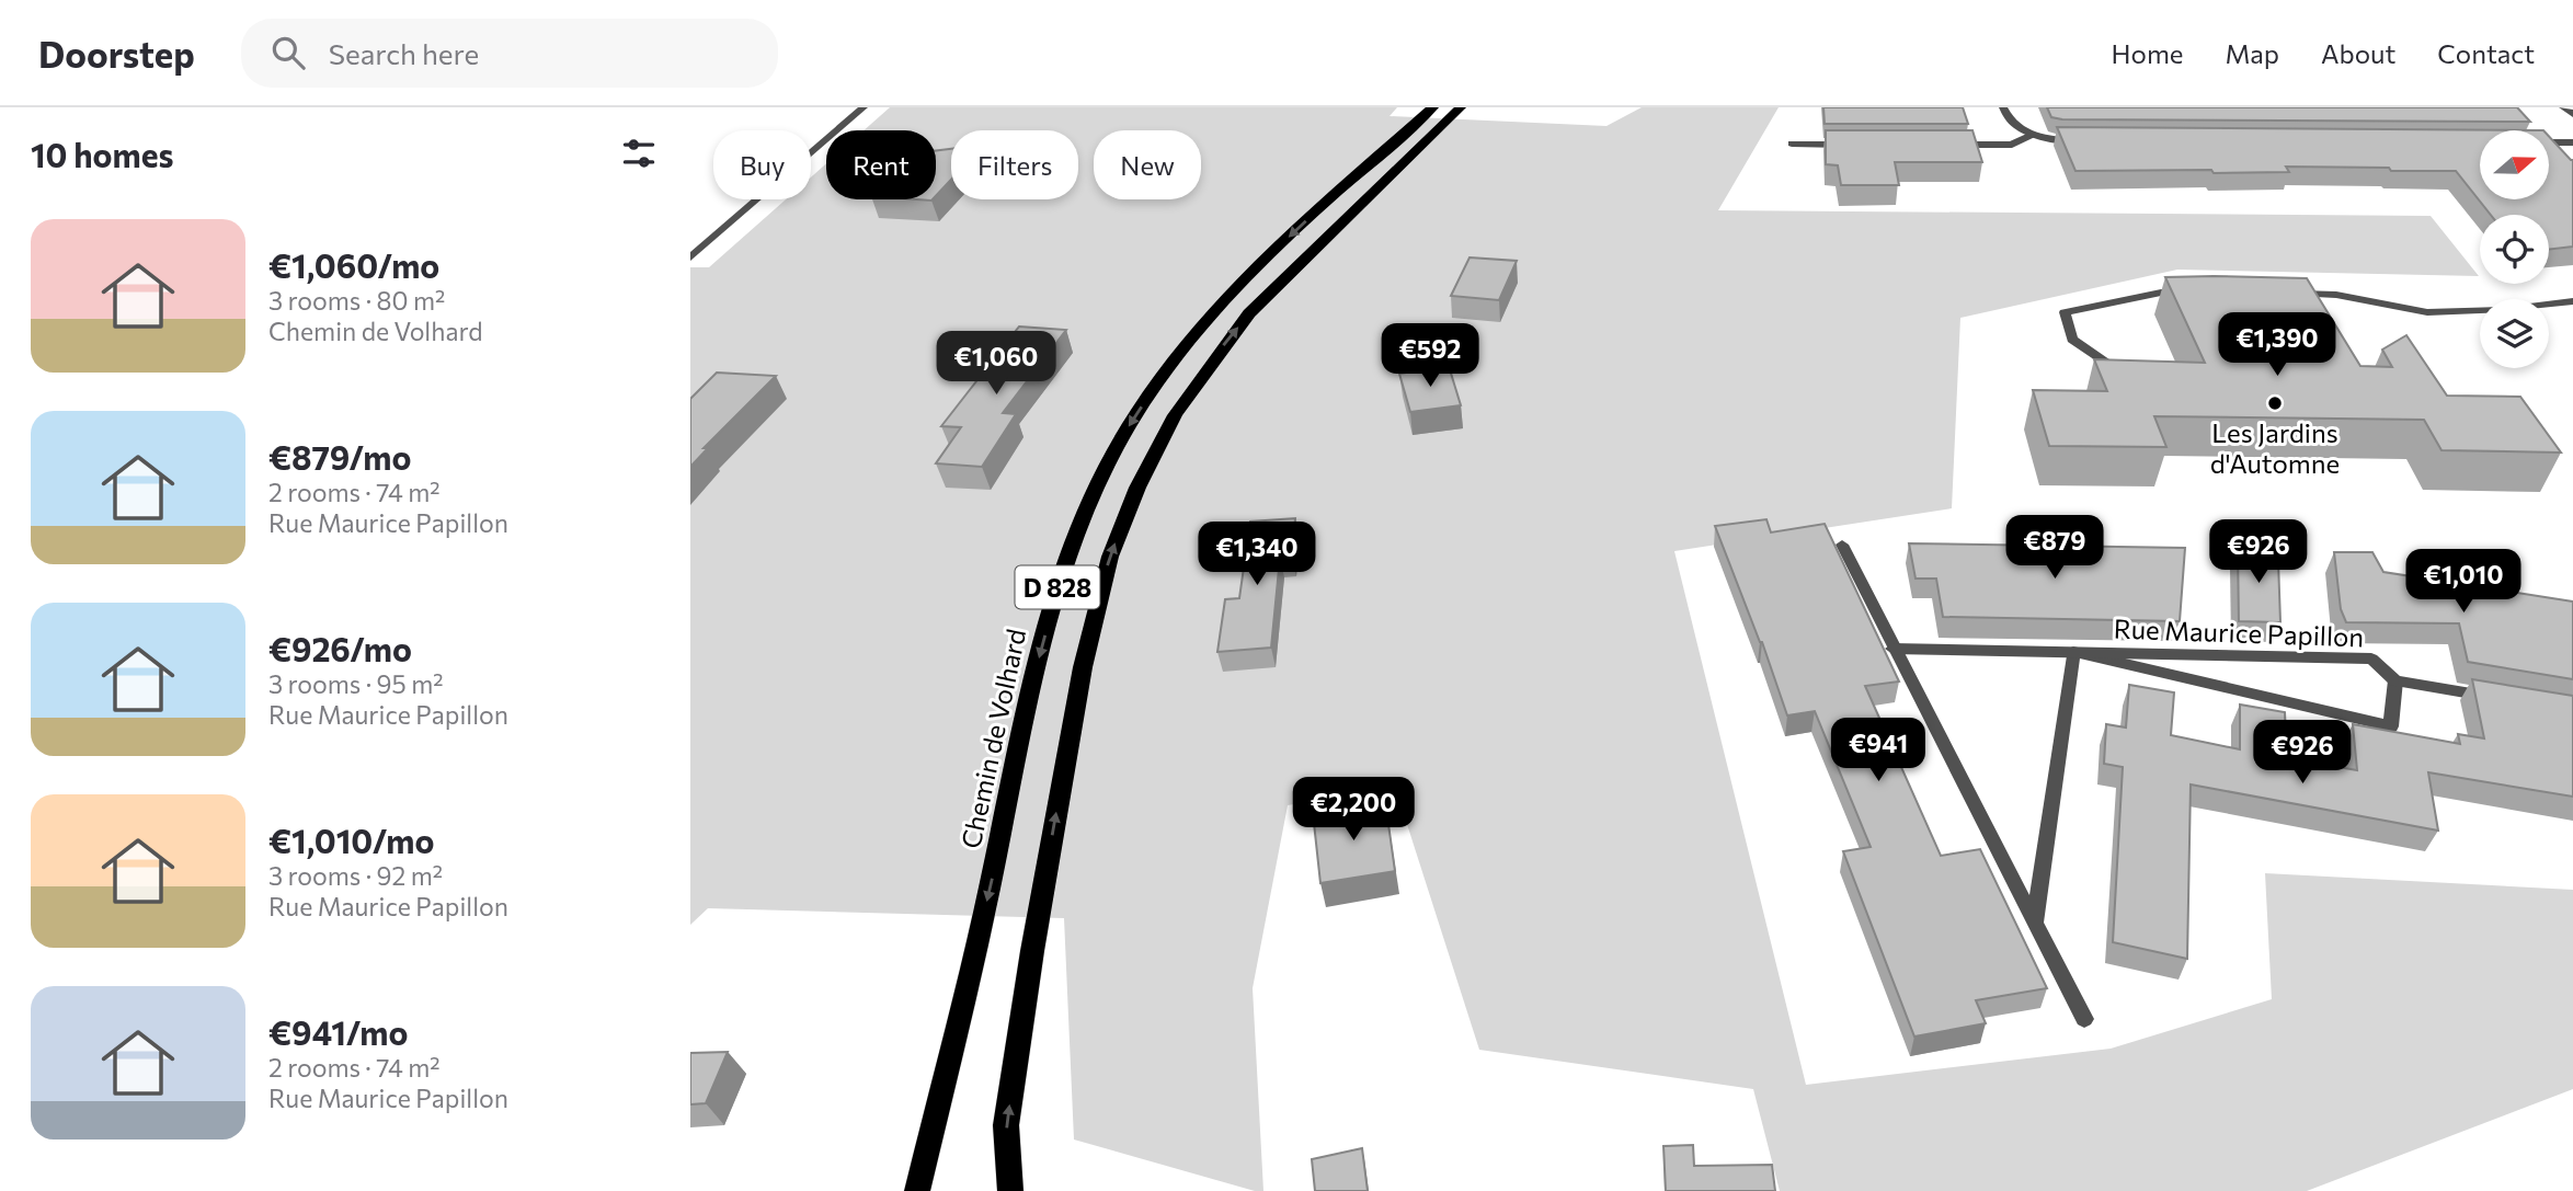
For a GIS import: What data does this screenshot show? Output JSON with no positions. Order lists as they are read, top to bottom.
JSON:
{
  "streets": {
    "main road": ["D 828", "Chemin de Volhard"],
    "street": ["Rue Maurice Papillon"]
  },
  "places": ["Les Jardins d'Automne"],
  "north": "right",
  "page": {
    "header": "Doorstep",
    "search": "Search here",
    "nav": [
      "Home",
      "Map",
      "About",
      "Contact"
    ],
    "heading": "10 homes",
    "chip": [
      "Buy",
      "Rent",
      "Filters",
      "New"
    ],
    "list": [
      {
        "name": "€1,060/mo",
        "note": "3 rooms · 80 m² · Chemin de Volhard"
      },
      {
        "name": "€879/mo",
        "note": "2 rooms · 74 m² · Rue Maurice Papillon"
      },
      {
        "name": "€926/mo",
        "note": "3 rooms · 95 m² · Rue Maurice Papillon"
      },
      {
        "name": "€1,010/mo",
        "note": "3 rooms · 92 m² · Rue Maurice Papillon"
      },
      {
        "name": "€941/mo",
        "note": "2 rooms · 74 m² · Rue Maurice Papillon"
      }
    ],
    "price": [
      "€1,390",
      "€592",
      "€1,060",
      "€879",
      "€926",
      "€1,340",
      "€1,010",
      "€941",
      "€926",
      "€2,200"
    ]
  }
}
